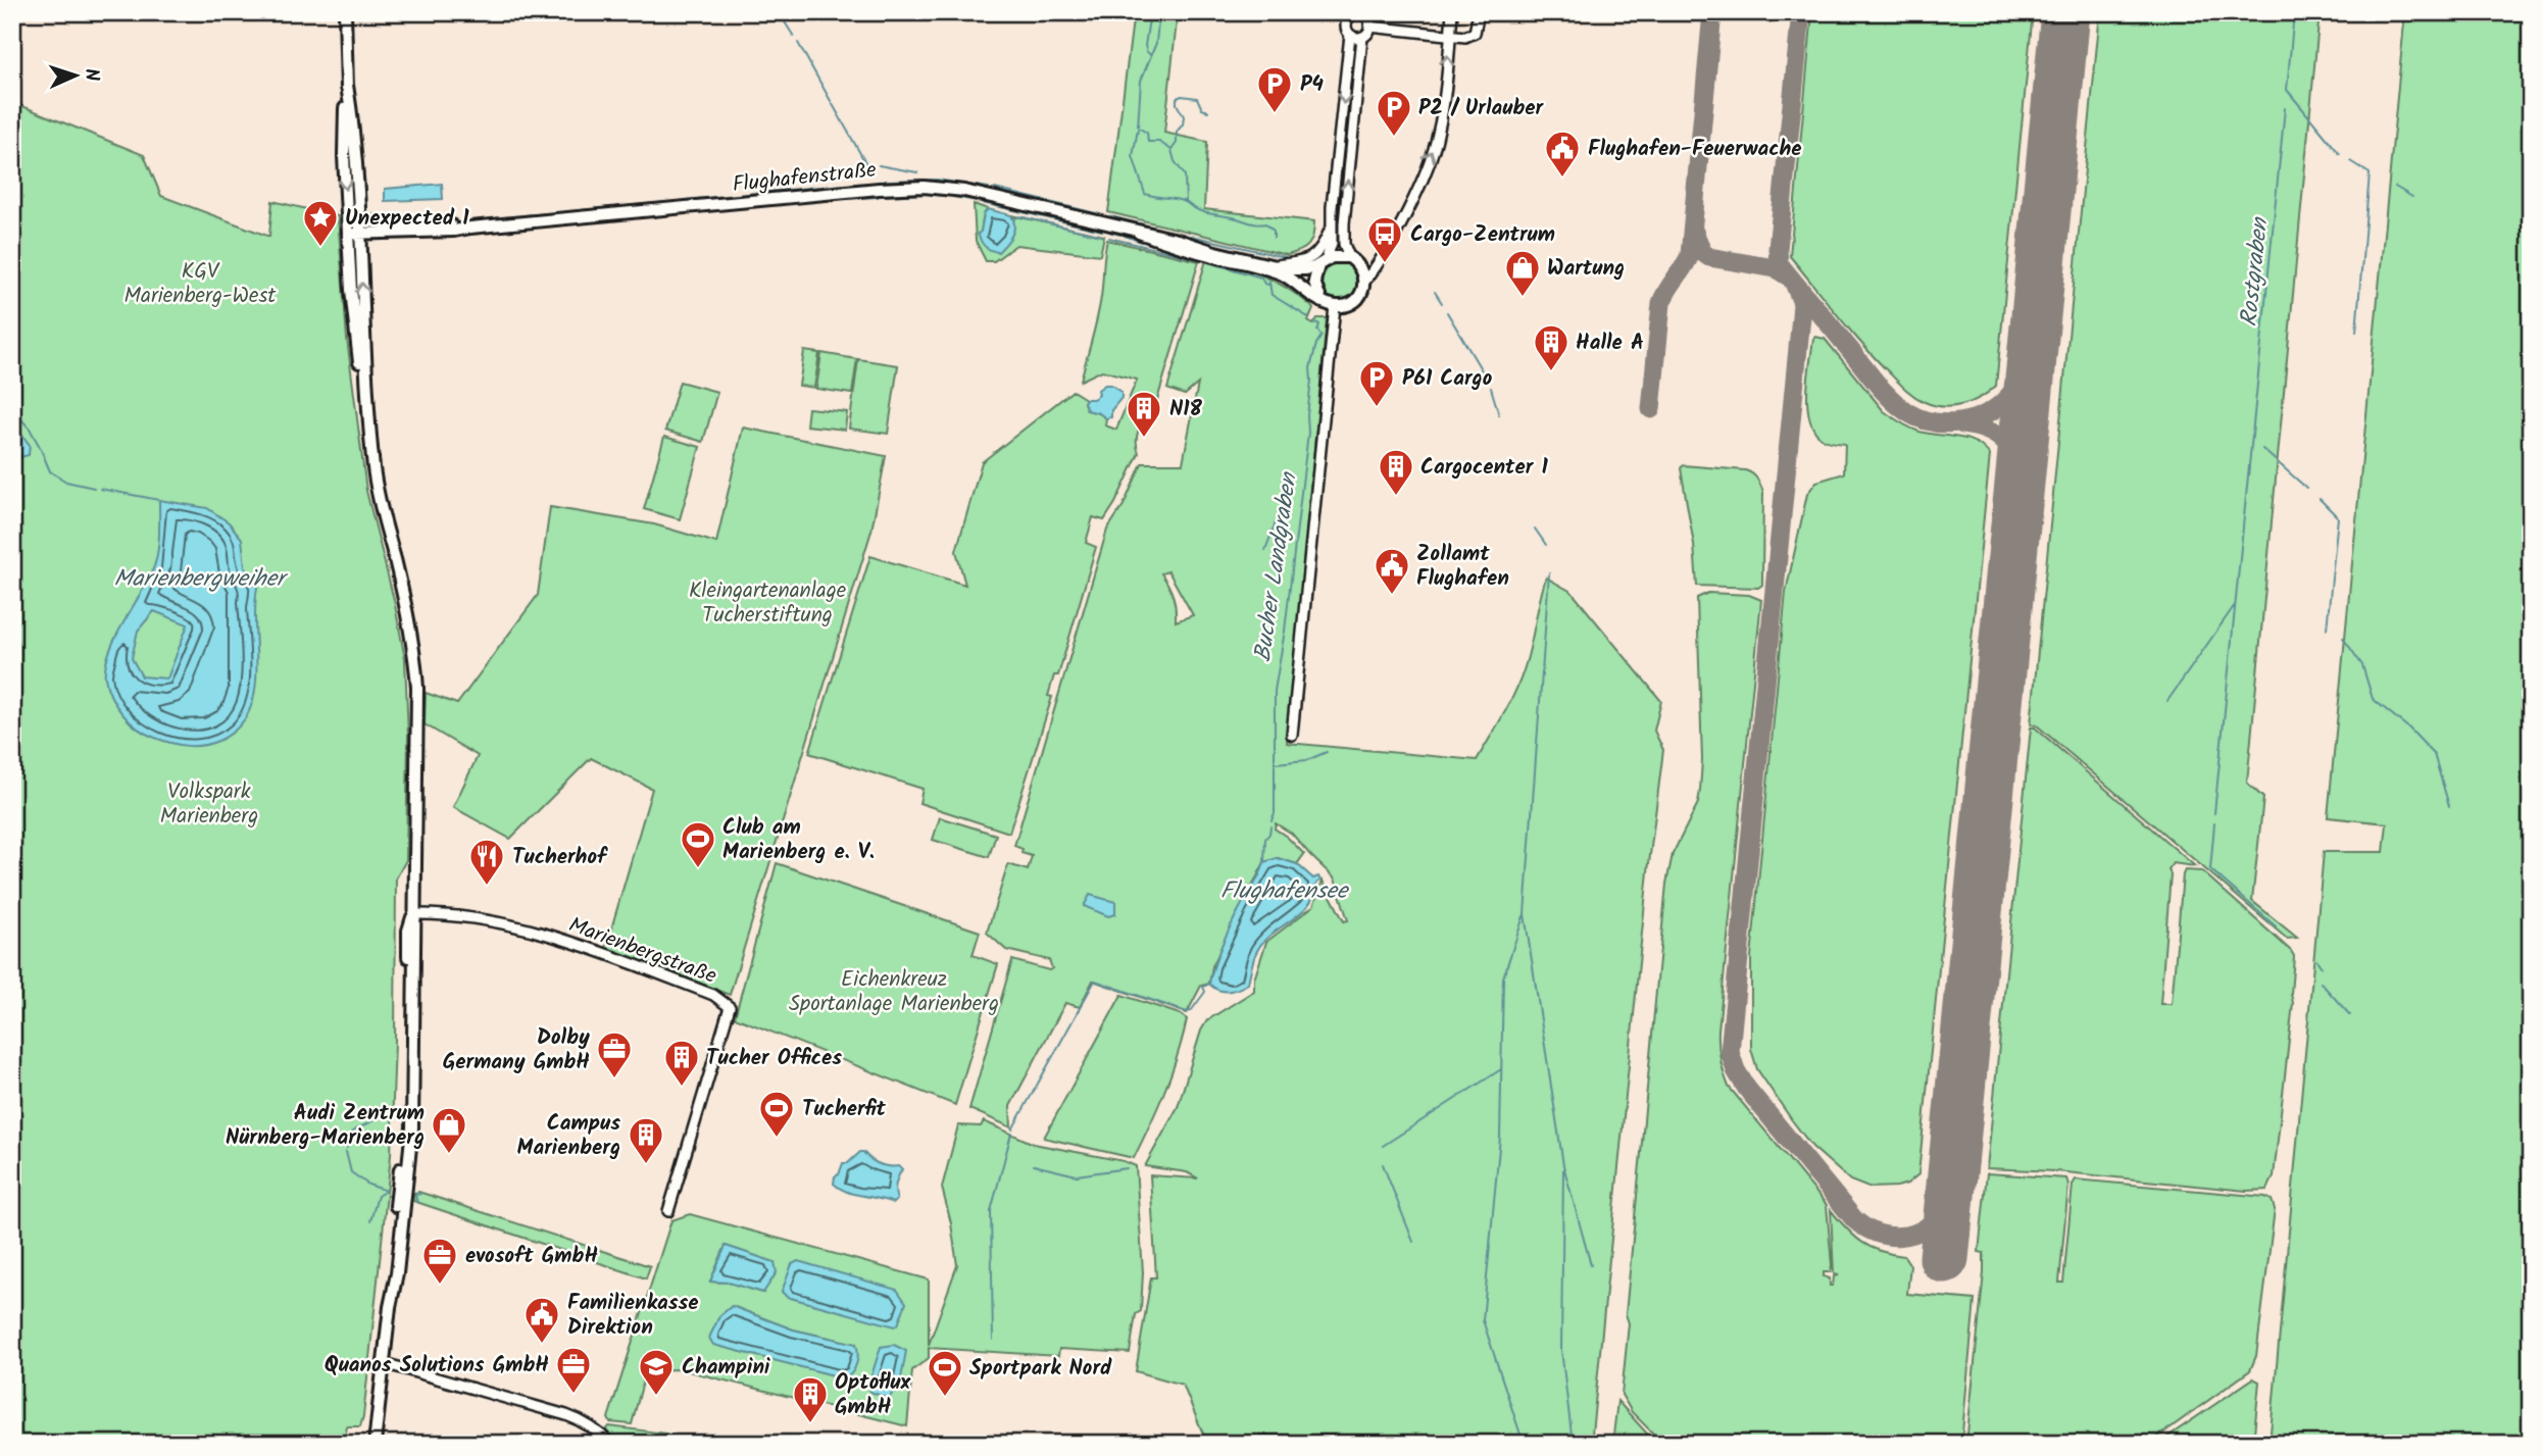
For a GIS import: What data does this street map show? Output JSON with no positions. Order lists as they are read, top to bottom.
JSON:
{
  "streets": {
    "main road": ["Flughafenstraße"],
    "street": ["Marienbergstraße"]
  },
  "water": [
    "Rostgraben",
    "Bucher Landgraben",
    "Marienbergweiher",
    "Flughafensee"
  ],
  "parks": [
    "KGV Marienberg-West",
    "Kleingartenanlage Tucherstiftung",
    "Volkspark Marienberg",
    "Eichenkreuz Sportanlage Marienberg"
  ],
  "places": {
    "parking": ["P4", "P2 / Urlauber", "P61 Cargo"],
    "public building": ["Flughafen-Feuerwache", "Zollamt Flughafen", "Familienkasse Direktion"],
    "place": ["Unexpected 1"],
    "bus stop": ["Cargo-Zentrum"],
    "shop": ["Wartung", "Audi Zentrum Nürnberg-Marienberg"],
    "building": [
      "Halle A",
      "N18",
      "Cargocenter 1",
      "Tucher Offices",
      "Campus Marienberg",
      "Optoflux GmbH"
    ],
    "sports": ["Club am Marienberg e. V.", "Tucherfit", "Sportpark Nord"],
    "restaurant": ["Tucherhof"],
    "office": ["Dolby Germany GmbH", "evosoft GmbH", "Quanos Solutions GmbH"],
    "school or university": ["Champini"]
  },
  "north": "right"
}
